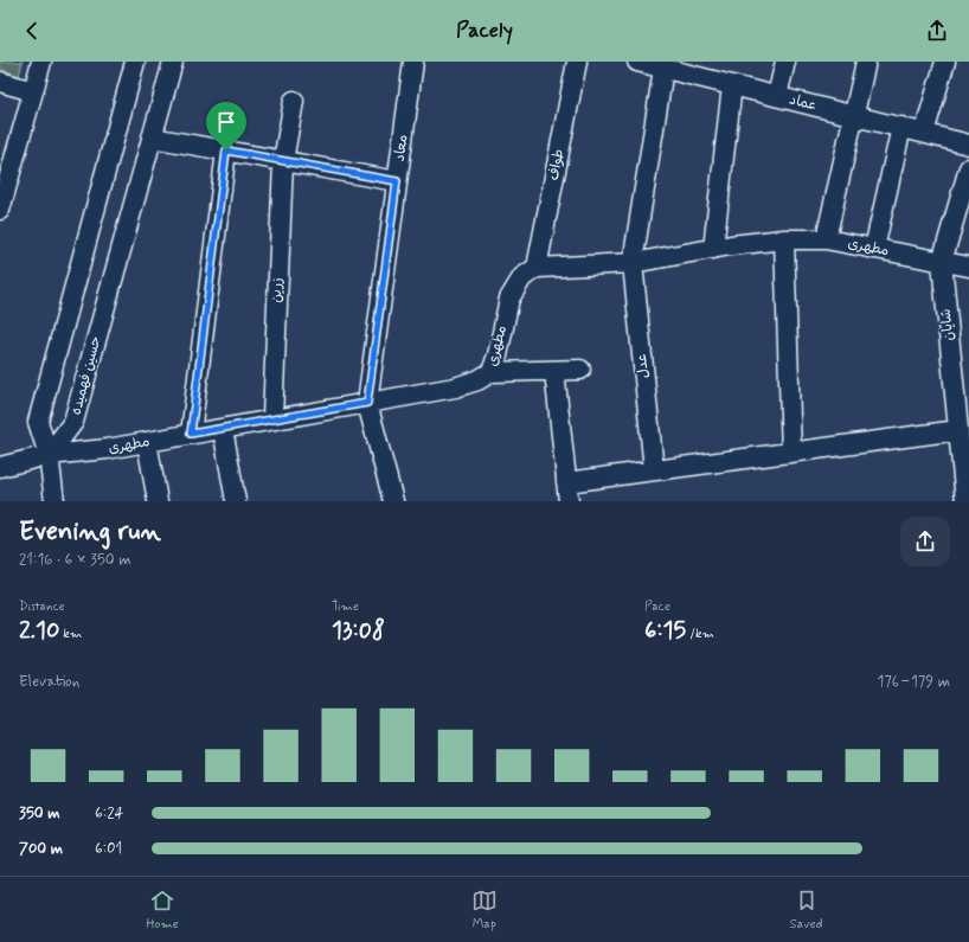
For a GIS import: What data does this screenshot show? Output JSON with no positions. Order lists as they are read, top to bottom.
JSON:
{
  "streets": {
    "street": [
      "عماد",
      "معاد",
      "طواف",
      "مطهری",
      "زرین",
      "شایان",
      "عدل",
      "حسین فهمیده"
    ]
  },
  "crossings": [
    ["عماد", "عدل"],
    ["معاد", "مطهری"],
    ["طواف", "مطهری"],
    ["مطهری", "زرین"],
    ["مطهری", "شایان"],
    ["مطهری", "عدل"],
    ["مطهری", "حسین فهمیده"]
  ],
  "page": {
    "header": "Pacely",
    "heading": ["Evening run", "21:16 · 6 × 350 m"],
    "stats": [
      ["Distance", "2.10 km"],
      ["Time", "13:08"],
      ["Pace", "6:15 /km"]
    ],
    "chart": ["Elevation", "176–179 m"],
    "list": [
      {
        "name": "350 m",
        "note": "6:24"
      },
      {
        "name": "700 m",
        "note": "6:01"
      }
    ],
    "tabs": ["Home", "Map", "Saved"]
  }
}
